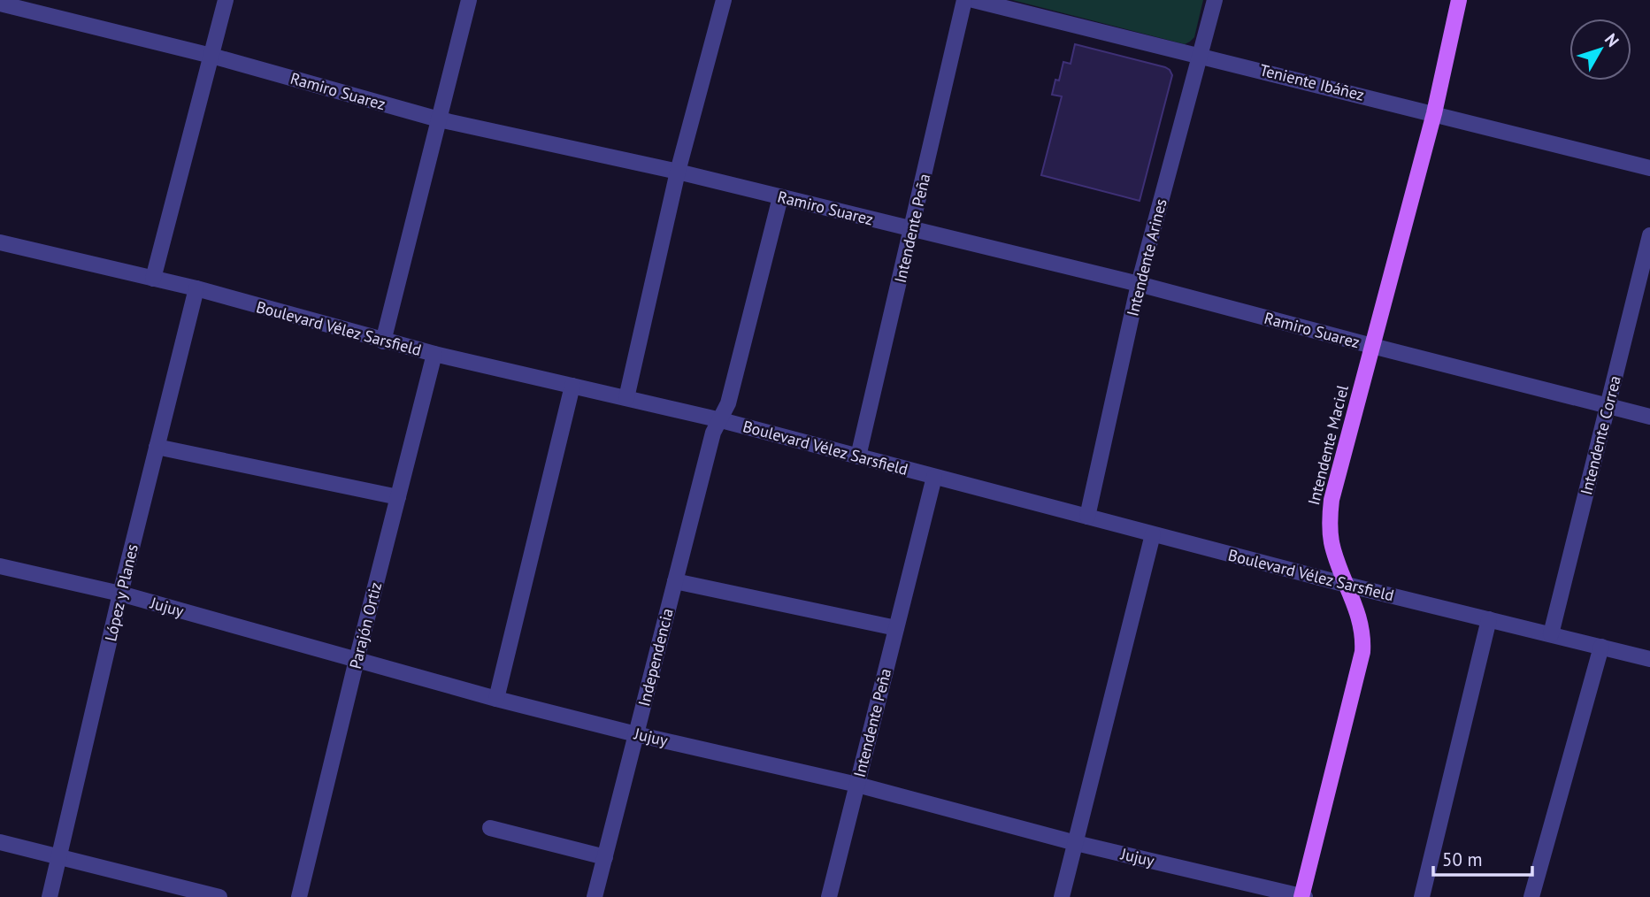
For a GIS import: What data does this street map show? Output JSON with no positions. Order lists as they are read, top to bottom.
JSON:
{
  "streets": {
    "main road": ["Intendente Maciel"],
    "street": [
      "Teniente Ibáñez",
      "Ramiro Suarez",
      "Intendente Peña",
      "Intendente Arines",
      "Boulevard Vélez Sarsfield",
      "Intendente Correa",
      "López y Planes",
      "Jujuy",
      "Parajón Ortiz",
      "Independencia"
    ]
  },
  "crossings": [
    ["Teniente Ibáñez", "Intendente Arines"],
    ["Teniente Ibáñez", "Intendente Maciel"],
    ["Ramiro Suarez", "Intendente Peña"],
    ["Ramiro Suarez", "Intendente Arines"],
    ["Ramiro Suarez", "Intendente Correa"],
    ["Ramiro Suarez", "Intendente Maciel"],
    ["Ramiro Suarez", "Independencia"],
    ["Intendente Peña", "Boulevard Vélez Sarsfield"],
    ["Intendente Peña", "Jujuy"],
    ["Intendente Arines", "Boulevard Vélez Sarsfield"],
    ["Boulevard Vélez Sarsfield", "Intendente Correa"],
    ["Boulevard Vélez Sarsfield", "Intendente Maciel"],
    ["Boulevard Vélez Sarsfield", "López y Planes"],
    ["Boulevard Vélez Sarsfield", "Parajón Ortiz"],
    ["Boulevard Vélez Sarsfield", "Independencia"],
    ["Intendente Maciel", "Jujuy"],
    ["López y Planes", "Jujuy"],
    ["Jujuy", "Parajón Ortiz"],
    ["Jujuy", "Independencia"]
  ],
  "scale_bar": "50 m",
  "north": "top right"
}
